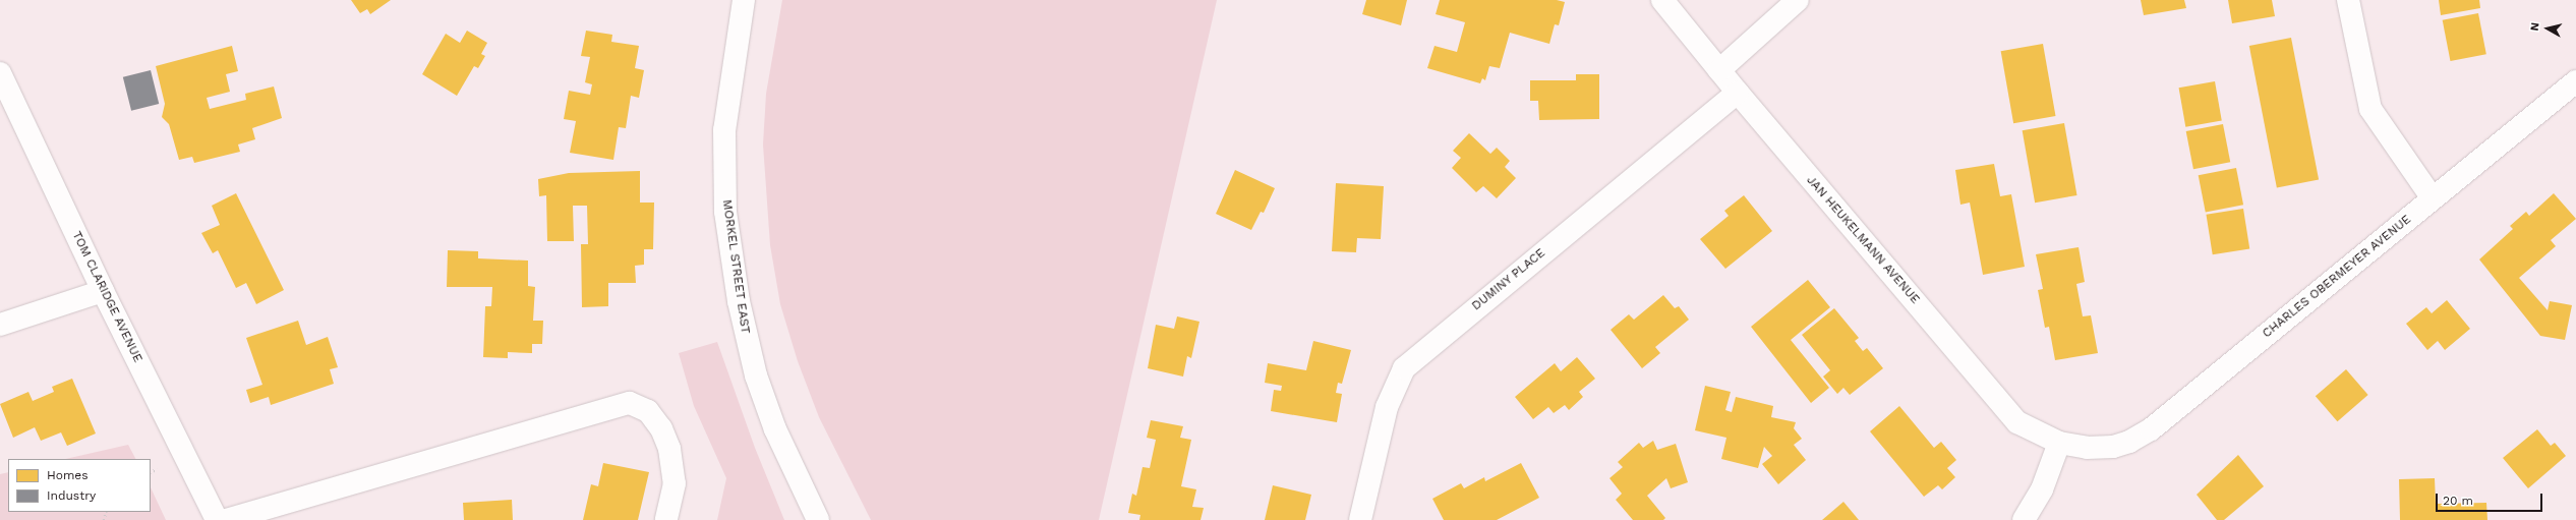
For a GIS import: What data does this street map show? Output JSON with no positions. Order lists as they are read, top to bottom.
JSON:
{
  "streets": {
    "street": [
      "JAN HEUKELMANN AVENUE",
      "MORKEL STREET EAST",
      "CHARLES OBERMEYER AVENUE",
      "DUMINY PLACE",
      "TOM CLARIDGE AVENUE"
    ]
  },
  "crossings": [
    ["JAN HEUKELMANN AVENUE", "CHARLES OBERMEYER AVENUE"],
    ["JAN HEUKELMANN AVENUE", "DUMINY PLACE"]
  ],
  "legend": ["Homes", "Industry"],
  "scale_bar": "20 m",
  "north": "left"
}
